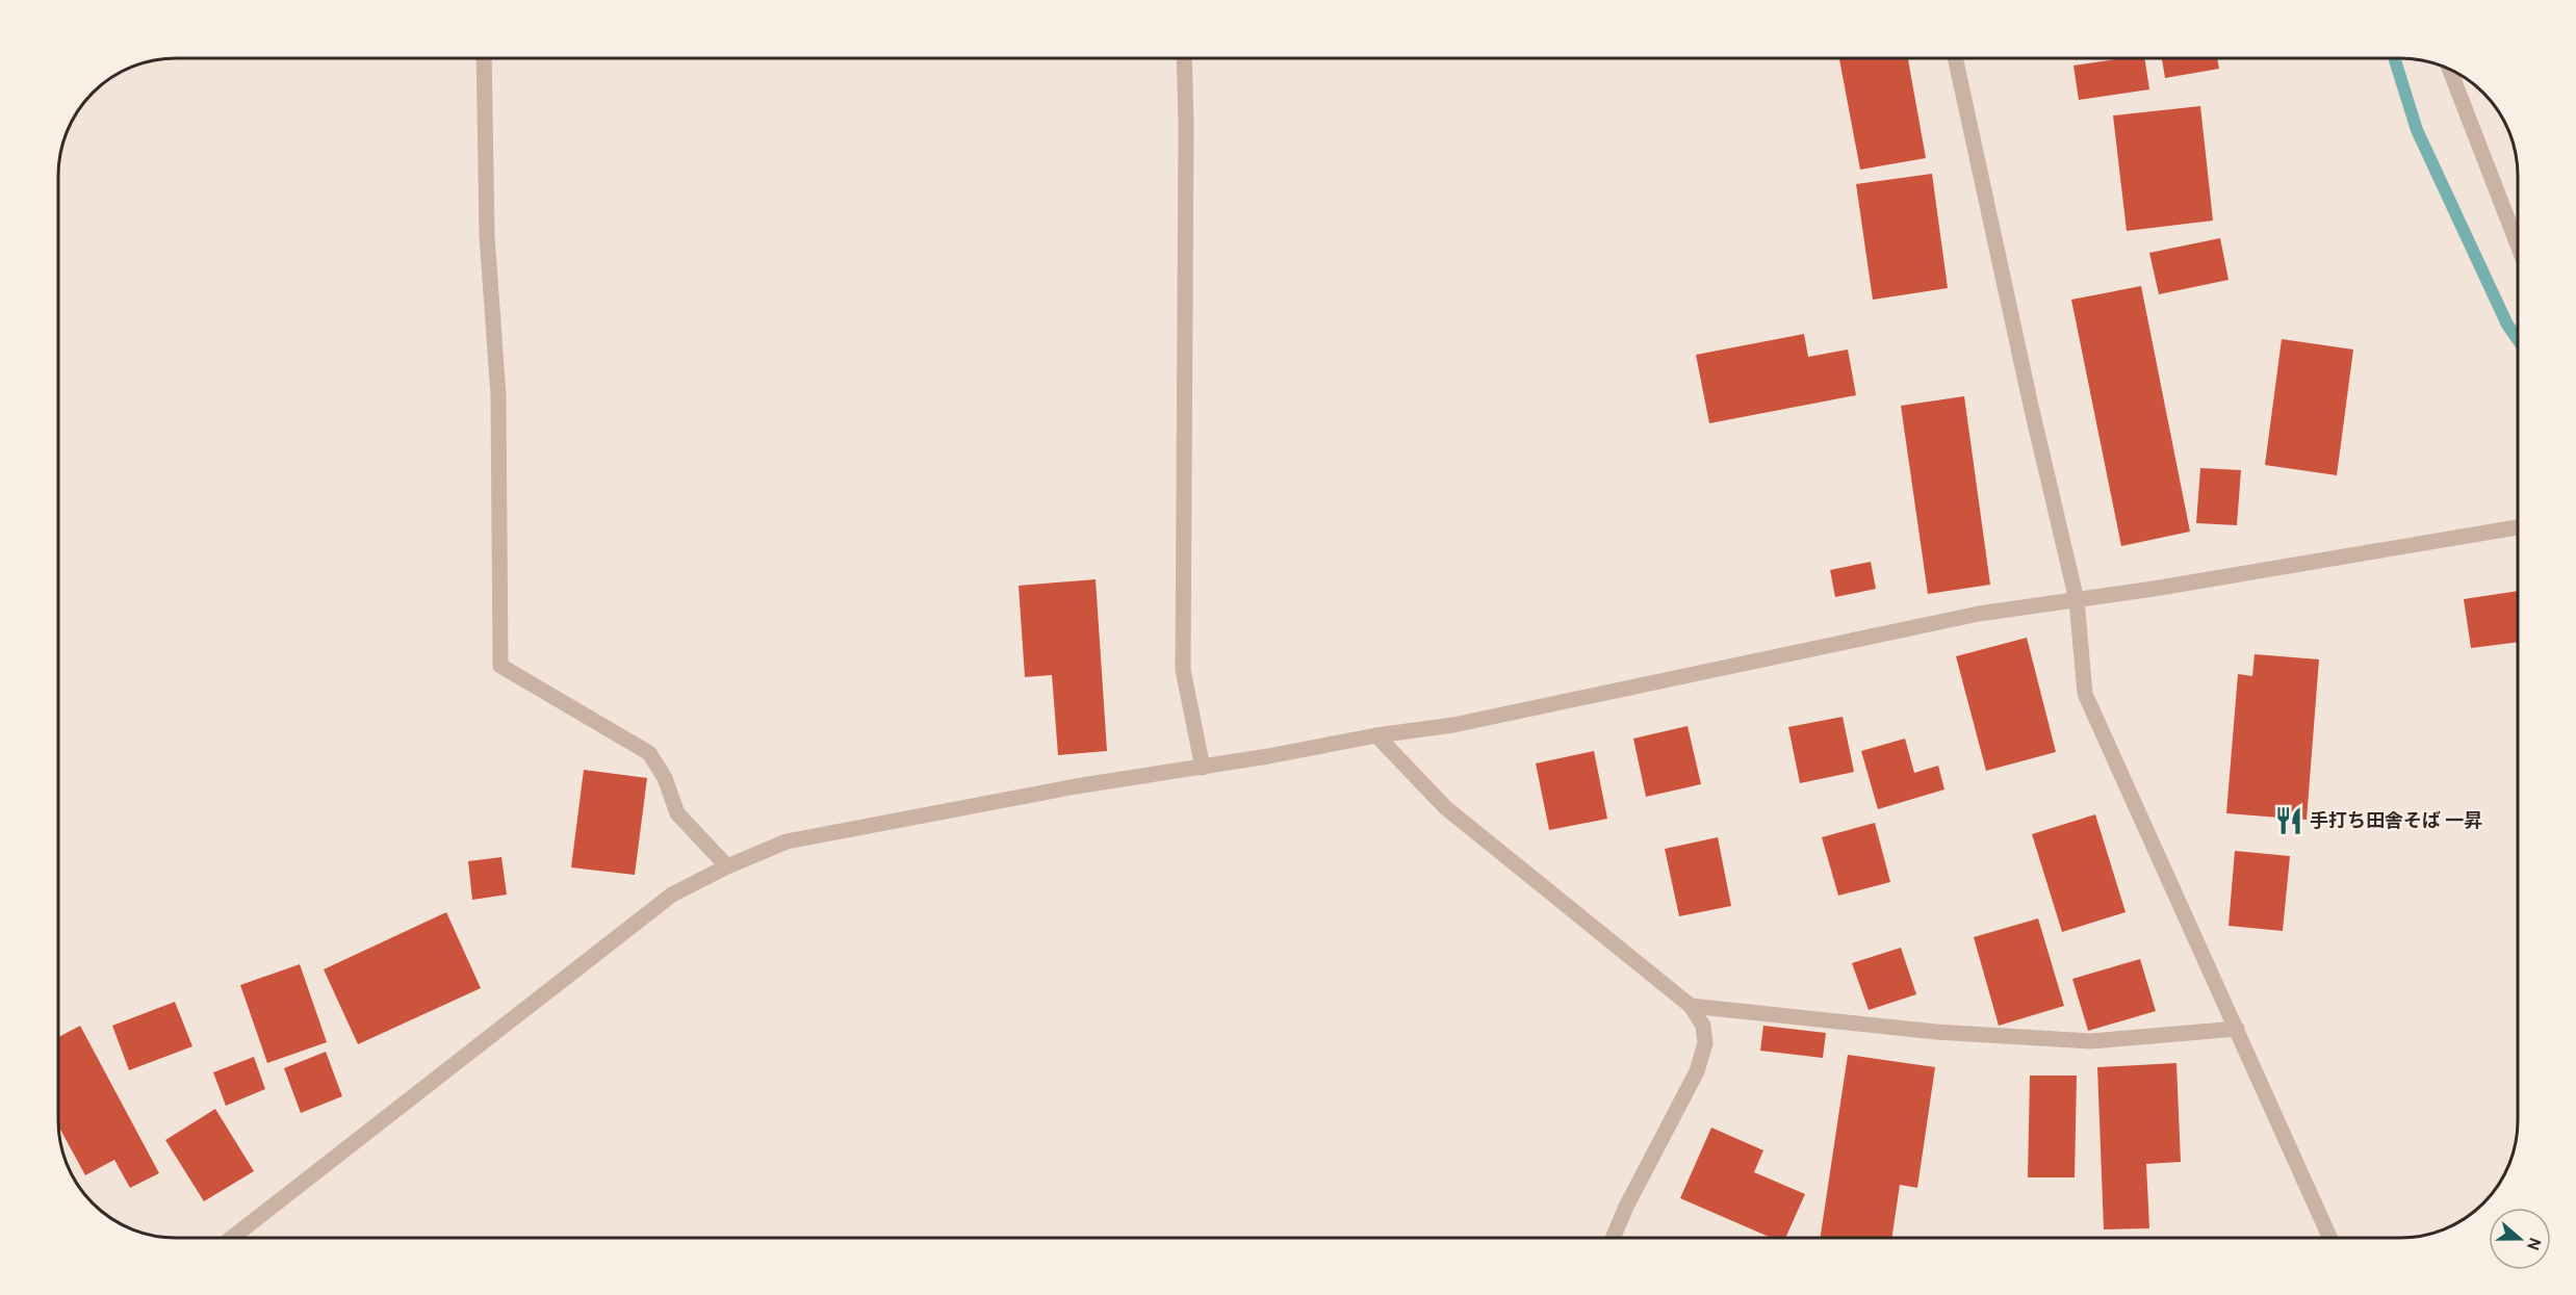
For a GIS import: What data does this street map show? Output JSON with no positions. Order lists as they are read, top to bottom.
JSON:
{
  "places": {
    "restaurant": ["手打ち田舎そば 一昇"]
  },
  "north": "right"
}
